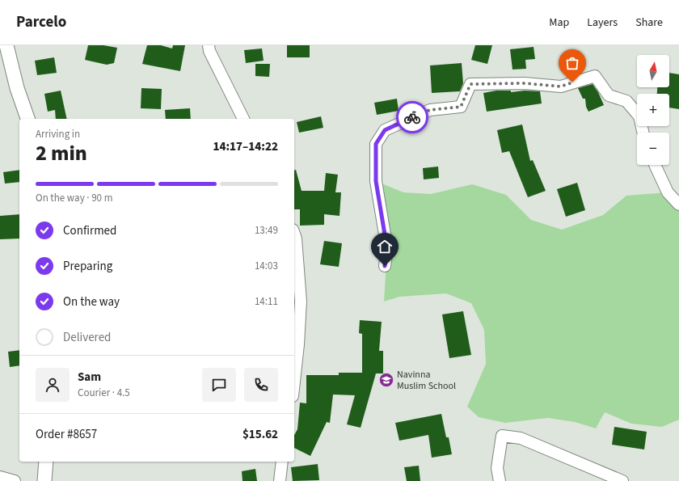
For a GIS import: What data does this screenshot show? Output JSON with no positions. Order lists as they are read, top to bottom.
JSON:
{
  "places": {
    "school or university": ["Navinna Muslim School"]
  },
  "north": "top",
  "page": {
    "header": "Parcelo",
    "nav": ["Map", "Layers", "Share"],
    "map_buttons": ["+", "−"],
    "heading": ["2 min", "Arriving in", "14:17–14:22"],
    "panel": [
      "Sam",
      "Courier · 4.5",
      "Order #8657",
      "$15.62"
    ],
    "bar": "On the way · 90 m",
    "list": [
      ["Confirmed", "13:49"],
      ["Preparing", "14:03"],
      ["On the way", "14:11"],
      "Delivered"
    ]
  }
}
